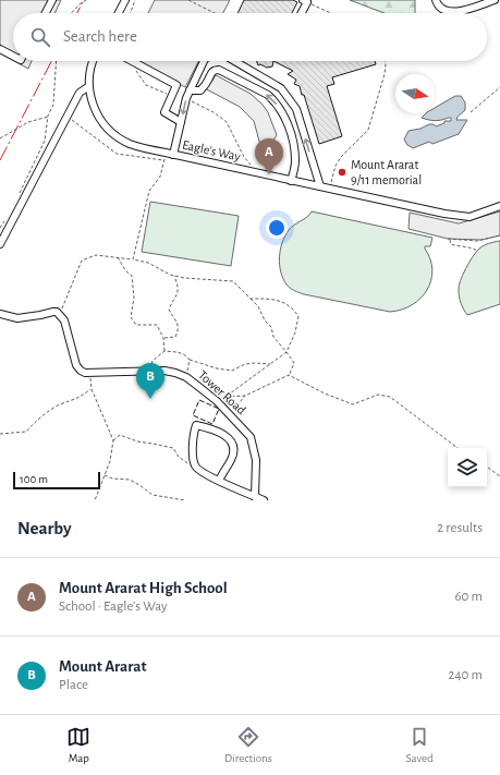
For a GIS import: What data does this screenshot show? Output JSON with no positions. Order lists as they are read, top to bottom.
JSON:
{
  "streets": {
    "street": ["Eagle's Way", "Tower Road"]
  },
  "places": ["Mount Ararat 9/11 memorial"],
  "scale_bar": "100 m",
  "north": "right",
  "page": {
    "search": "Search here",
    "pins": ["A", "B"],
    "scale": "100 m",
    "heading": ["Nearby", "2 results"],
    "list": [
      {
        "mark": "A",
        "name": "Mount Ararat High School",
        "note": "School · Eagle's Way",
        "value": "60 m"
      },
      {
        "mark": "B",
        "name": "Mount Ararat",
        "note": "Place",
        "value": "240 m"
      }
    ],
    "nav": ["Map", "Directions", "Saved"]
  }
}
